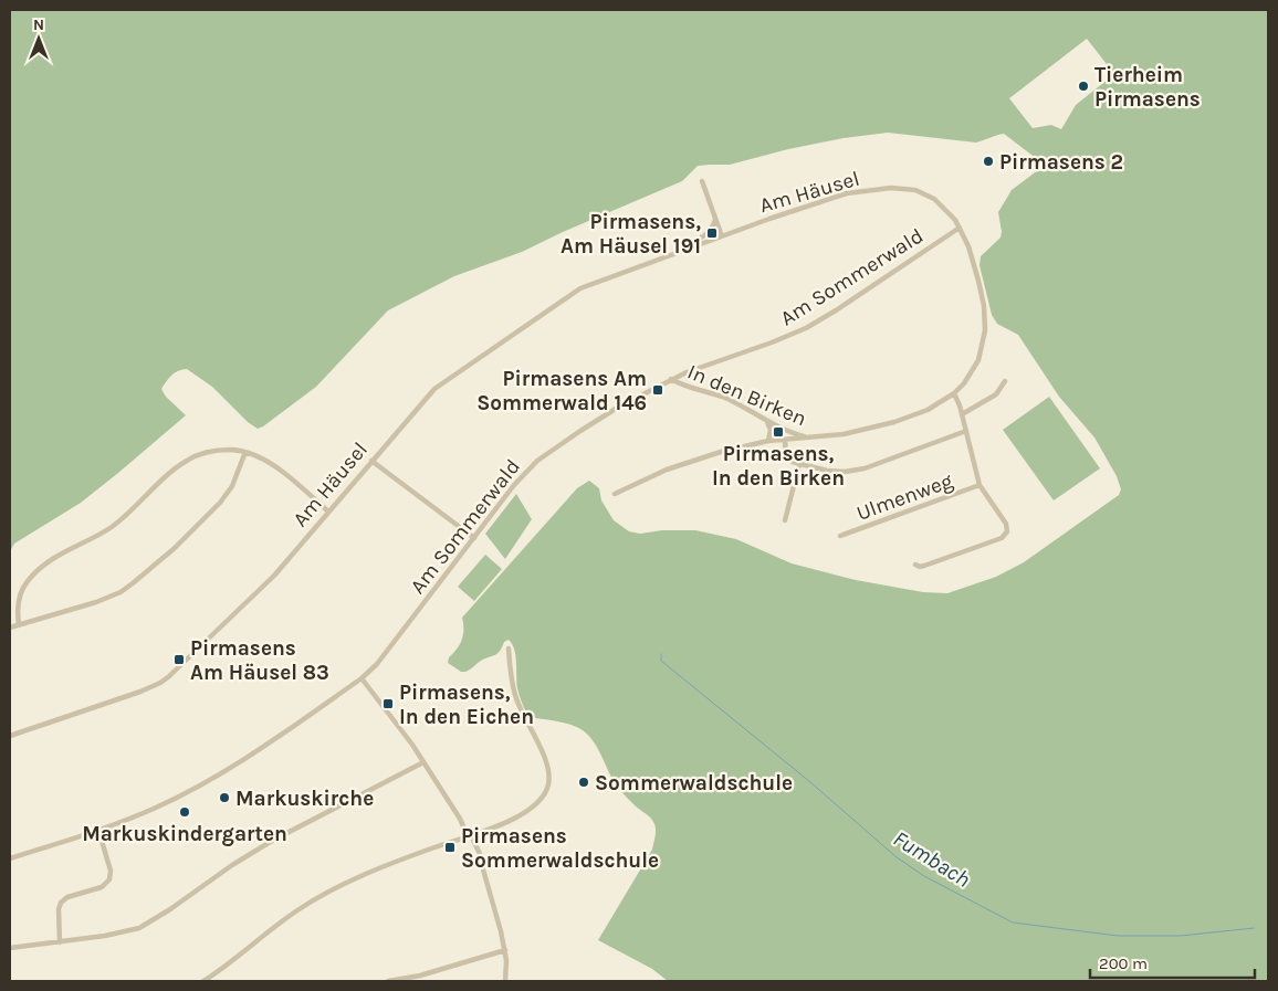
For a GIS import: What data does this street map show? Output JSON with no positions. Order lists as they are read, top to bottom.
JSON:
{
  "streets": {
    "street": [
      "Am Häusel",
      "Am Sommerwald",
      "In den Birken",
      "Ulmenweg"
    ]
  },
  "crossings": [
    ["Am Häusel", "Am Sommerwald"],
    ["Am Häusel", "In den Birken"],
    ["Am Sommerwald", "In den Birken"]
  ],
  "water": ["Fumbach"],
  "places": {
    "other": [
      "Tierheim Pirmasens",
      "Pirmasens 2",
      "Sommerwaldschule",
      "Markuskirche",
      "Markuskindergarten"
    ],
    "transit": [
      "Pirmasens, Am Häusel 191",
      "Pirmasens Am Sommerwald 146",
      "Pirmasens, In den Birken",
      "Pirmasens Am Häusel 83",
      "Pirmasens, In den Eichen",
      "Pirmasens Sommerwaldschule"
    ]
  },
  "scale_bar": "200 m",
  "north": "top"
}
